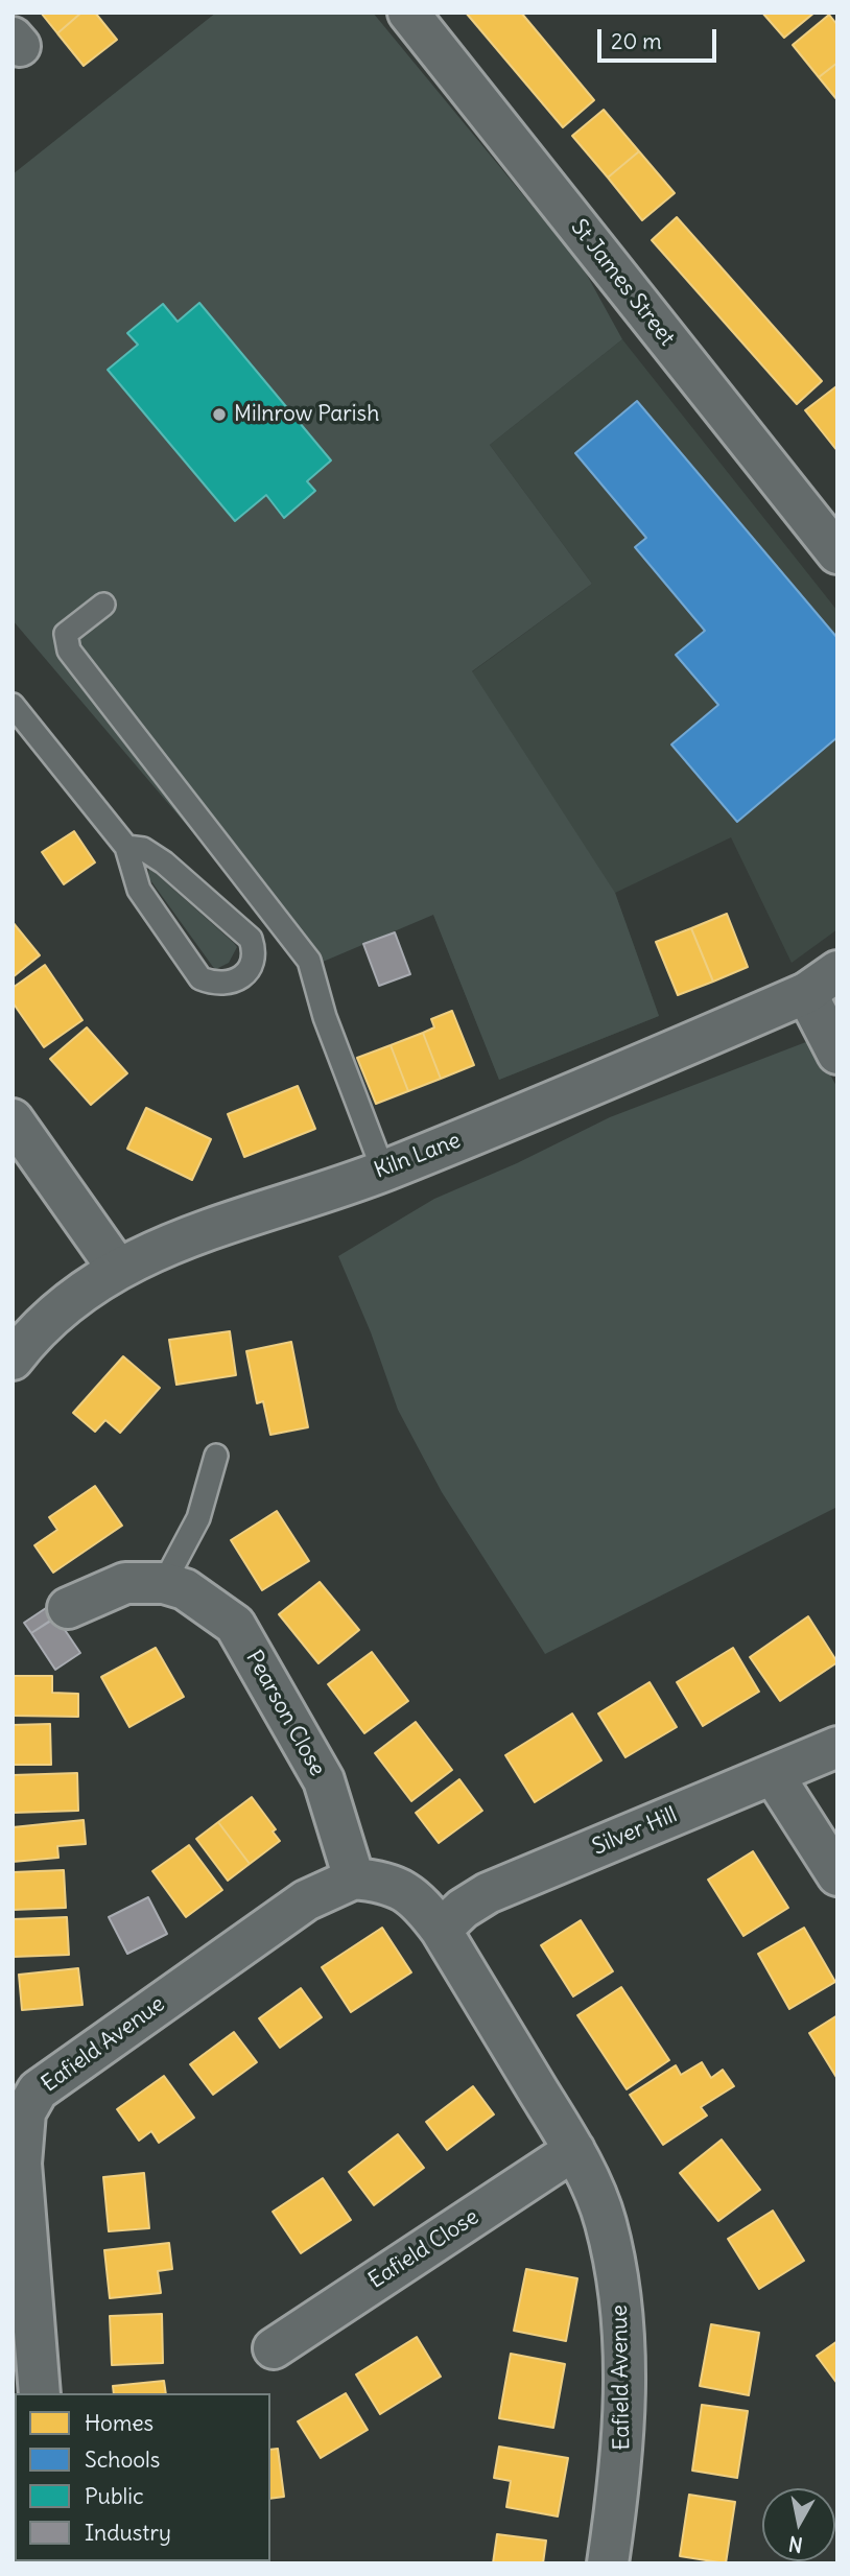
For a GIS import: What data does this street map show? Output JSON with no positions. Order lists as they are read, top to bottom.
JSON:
{
  "streets": {
    "street": [
      "St James Street",
      "Kiln Lane",
      "Pearson Close",
      "Silver Hill",
      "Eafield Avenue",
      "Eafield Close"
    ]
  },
  "crossings": [
    ["Pearson Close", "Eafield Avenue"],
    ["Silver Hill", "Eafield Avenue"],
    ["Eafield Avenue", "Eafield Close"]
  ],
  "places": ["Milnrow Parish"],
  "legend": [
    "Homes",
    "Schools",
    "Public",
    "Industry"
  ],
  "scale_bar": "20 m",
  "north": "bottom"
}
